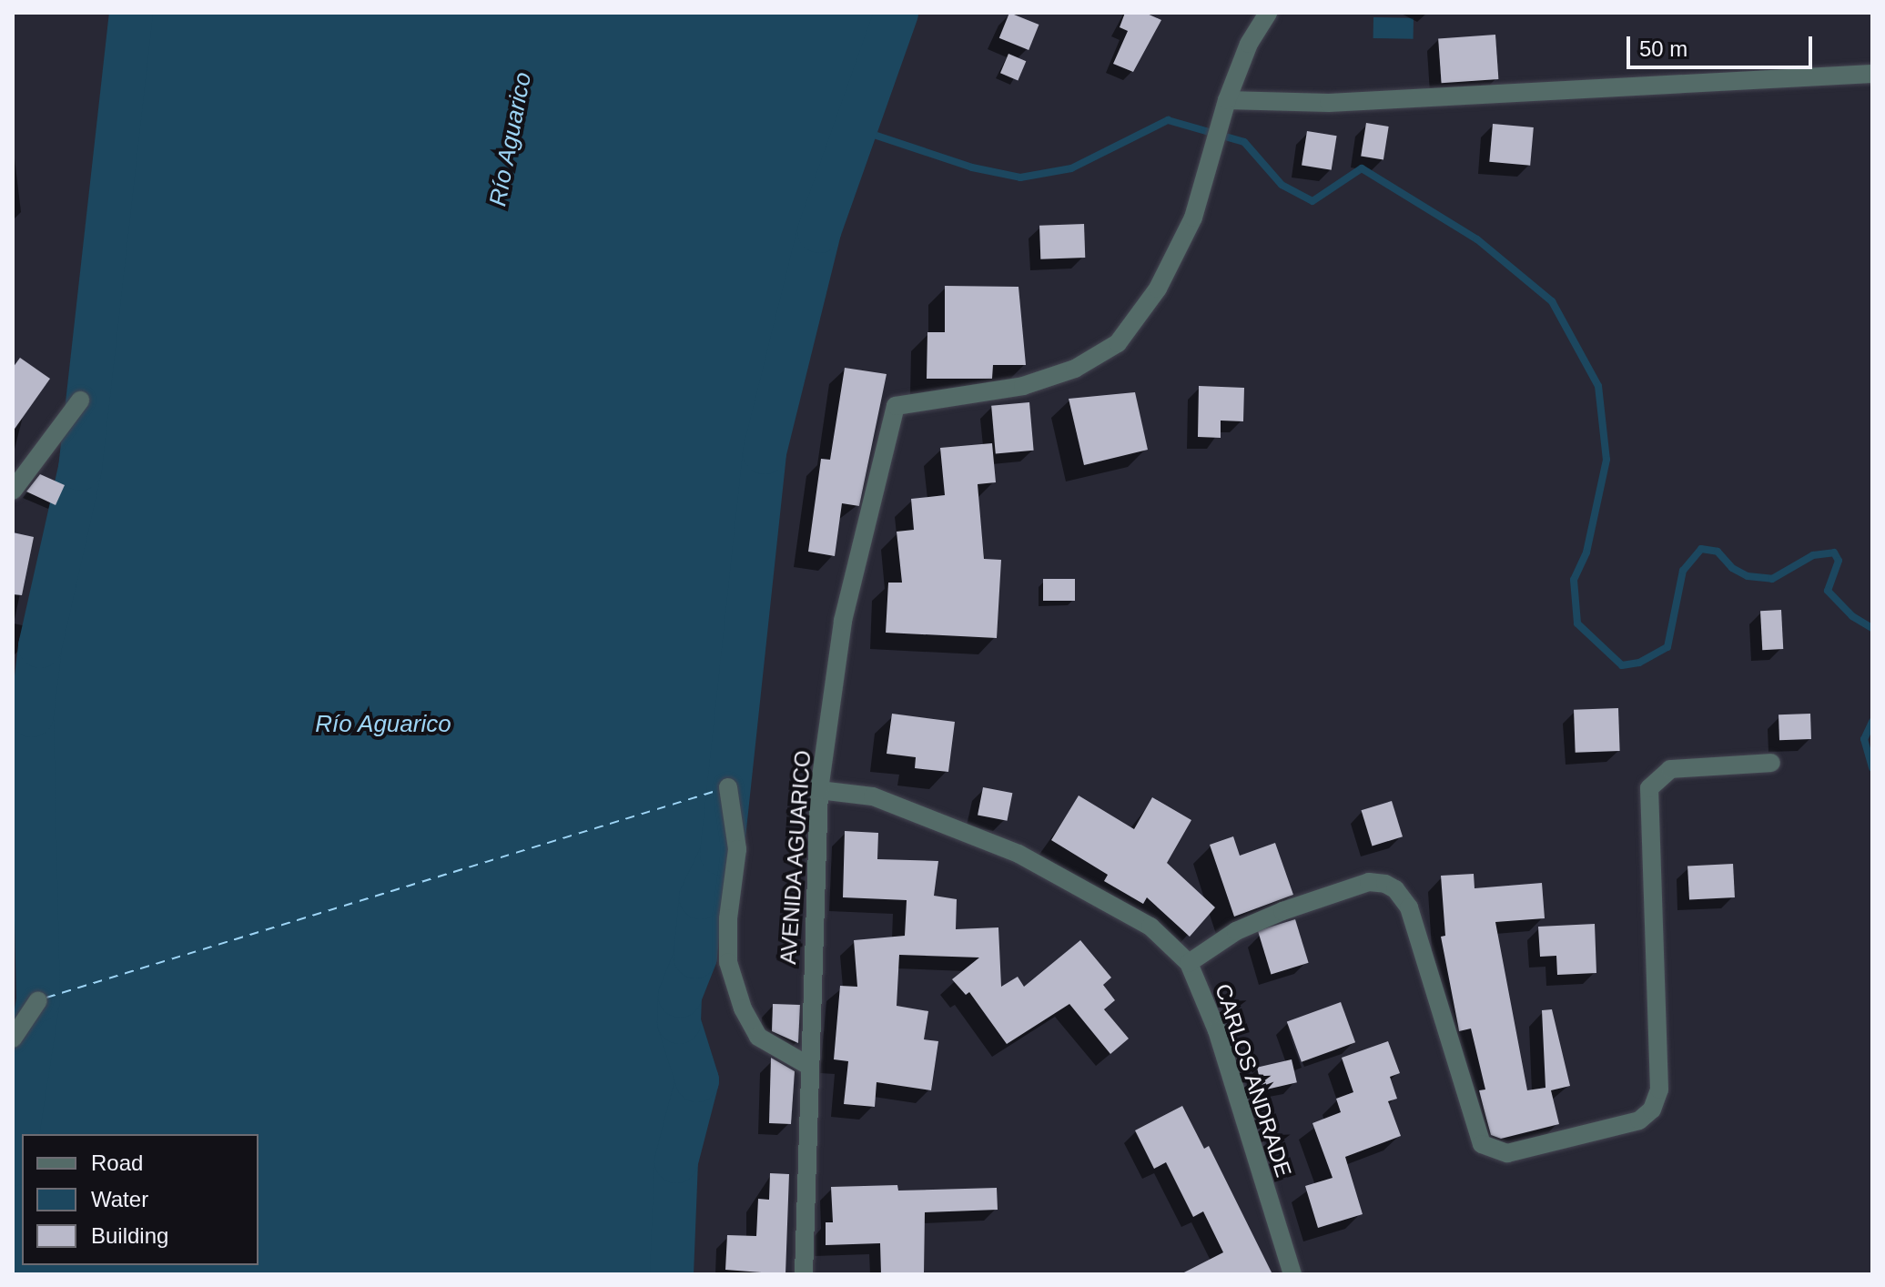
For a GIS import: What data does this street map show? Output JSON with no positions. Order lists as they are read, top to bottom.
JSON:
{
  "streets": {
    "street": ["AVENIDA AGUARICO", "CARLOS ANDRADE"]
  },
  "crossings": [
    ["AVENIDA AGUARICO", "CARLOS ANDRADE"]
  ],
  "water": ["Río Aguarico"],
  "legend": ["Road", "Water", "Building"],
  "scale_bar": "50 m"
}
